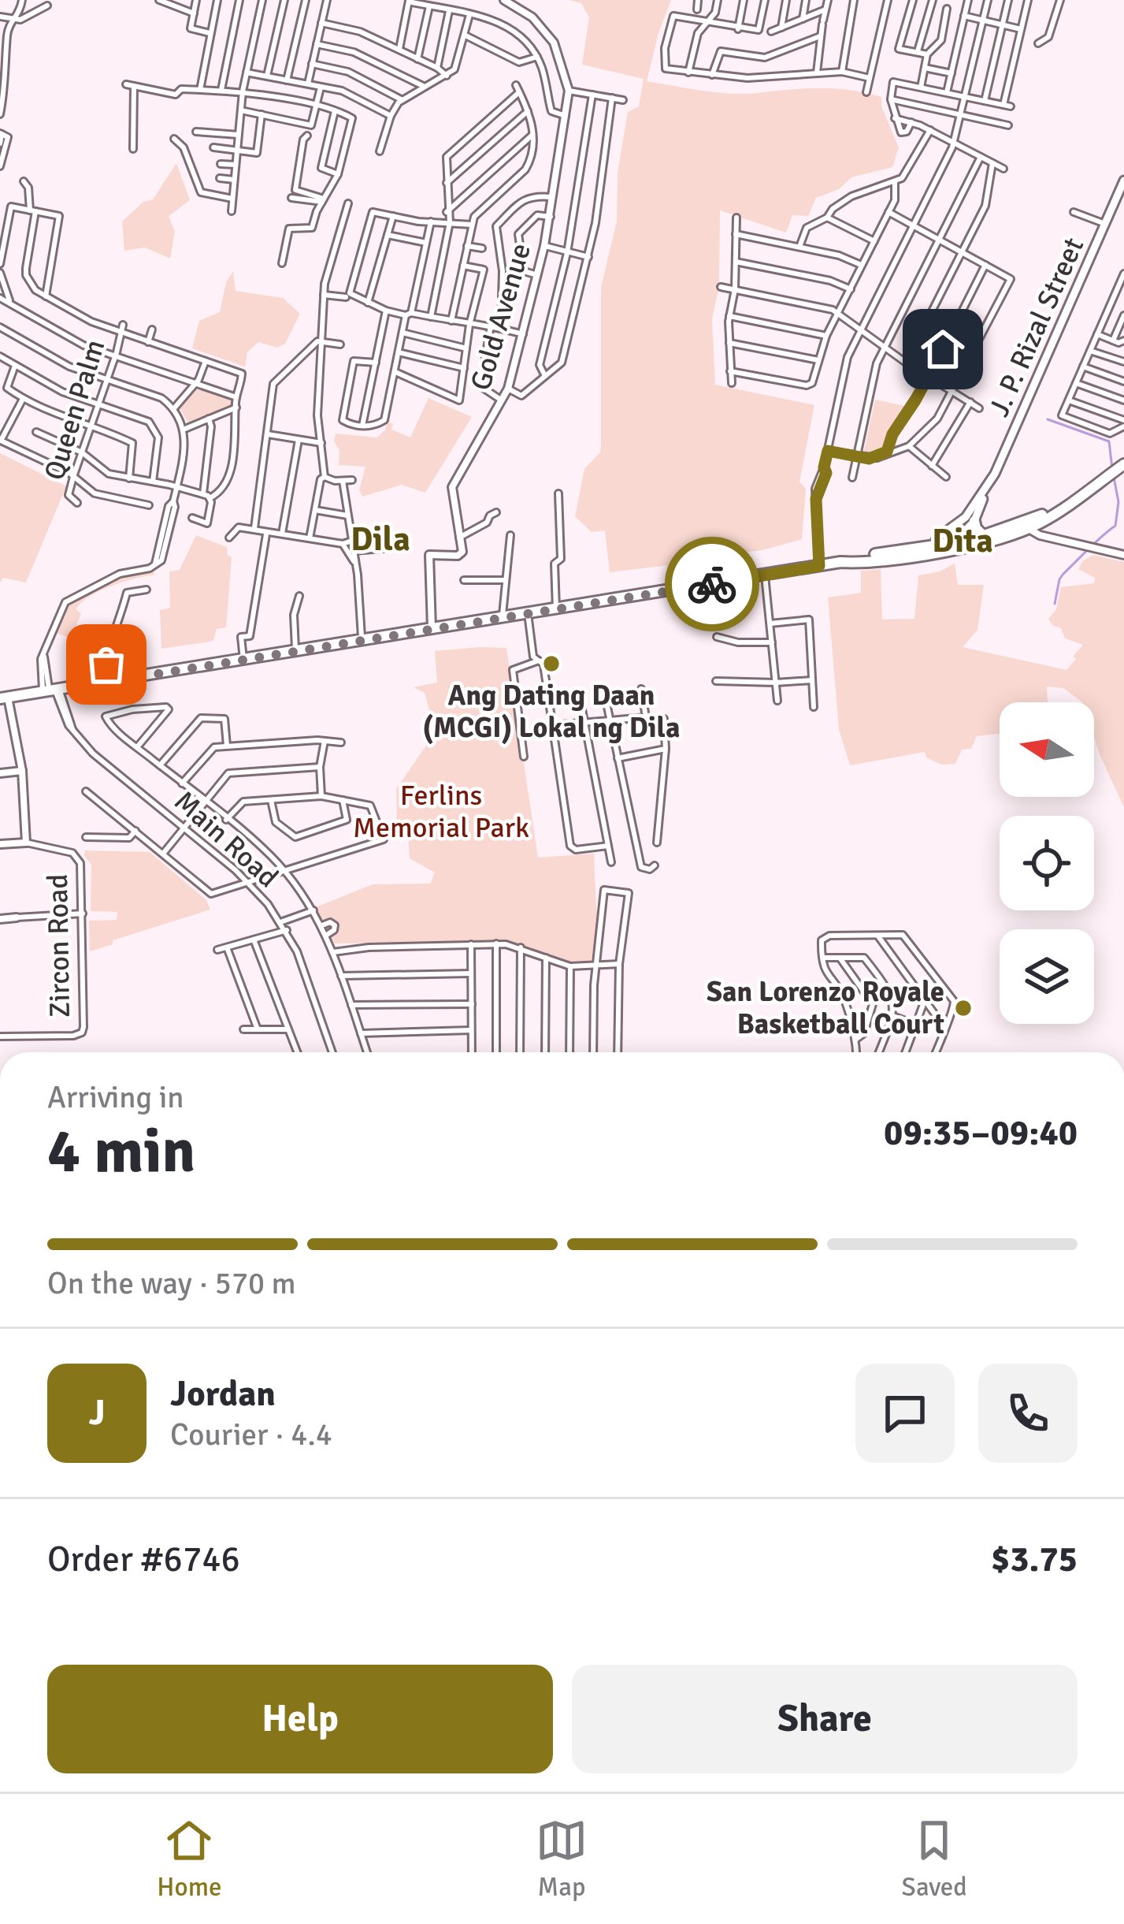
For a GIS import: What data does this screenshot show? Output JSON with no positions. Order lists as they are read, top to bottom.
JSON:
{
  "streets": {
    "main road": ["J. P. Rizal Street"],
    "street": [
      "Gold Avenue",
      "Queen Palm",
      "Main Road",
      "Zircon Road"
    ]
  },
  "districts": ["Dila", "Dita"],
  "parks": ["Ferlins Memorial Park"],
  "places": ["Ang Dating Daan (MCGI) Lokal ng Dila", "San Lorenzo Royale Basketball Court"],
  "north": "left",
  "page": {
    "heading": ["4 min", "Arriving in", "09:35–09:40"],
    "panel": [
      "Jordan",
      "Courier · 4.4",
      "Order #6746",
      "$3.75"
    ],
    "bar": "On the way · 570 m",
    "round": "J",
    "buttons": ["Help", "Share"],
    "tabs": ["Home", "Map", "Saved"]
  }
}
